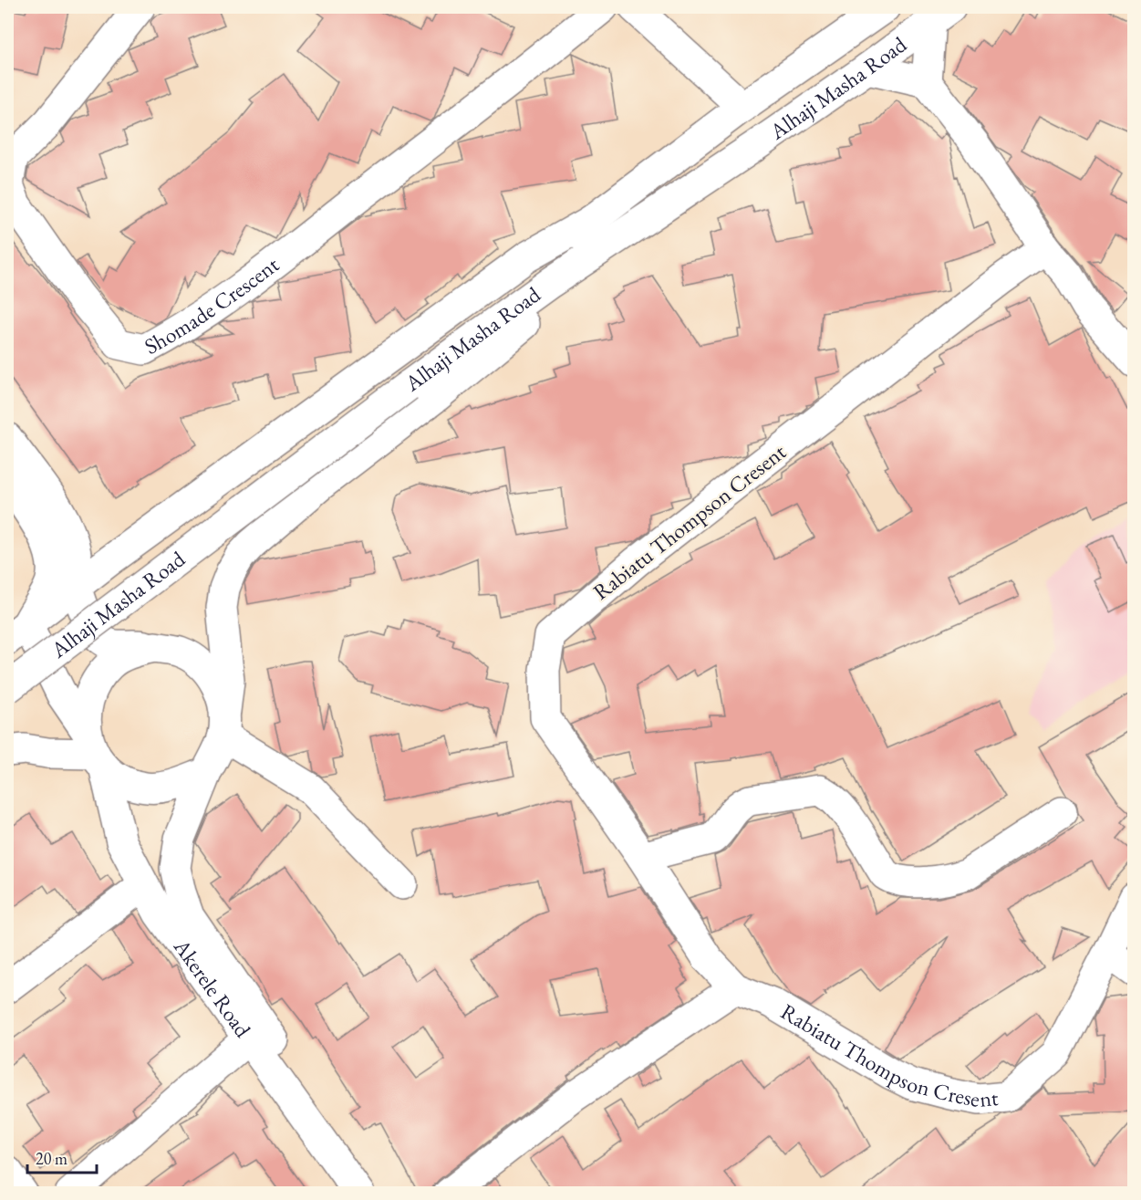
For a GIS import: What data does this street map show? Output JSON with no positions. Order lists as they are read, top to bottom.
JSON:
{
  "streets": {
    "street": [
      "Alhaji Masha Road",
      "Shomade Crescent",
      "Rabiatu Thompson Cresent",
      "Akerele Road"
    ]
  },
  "scale_bar": "20 m"
}
